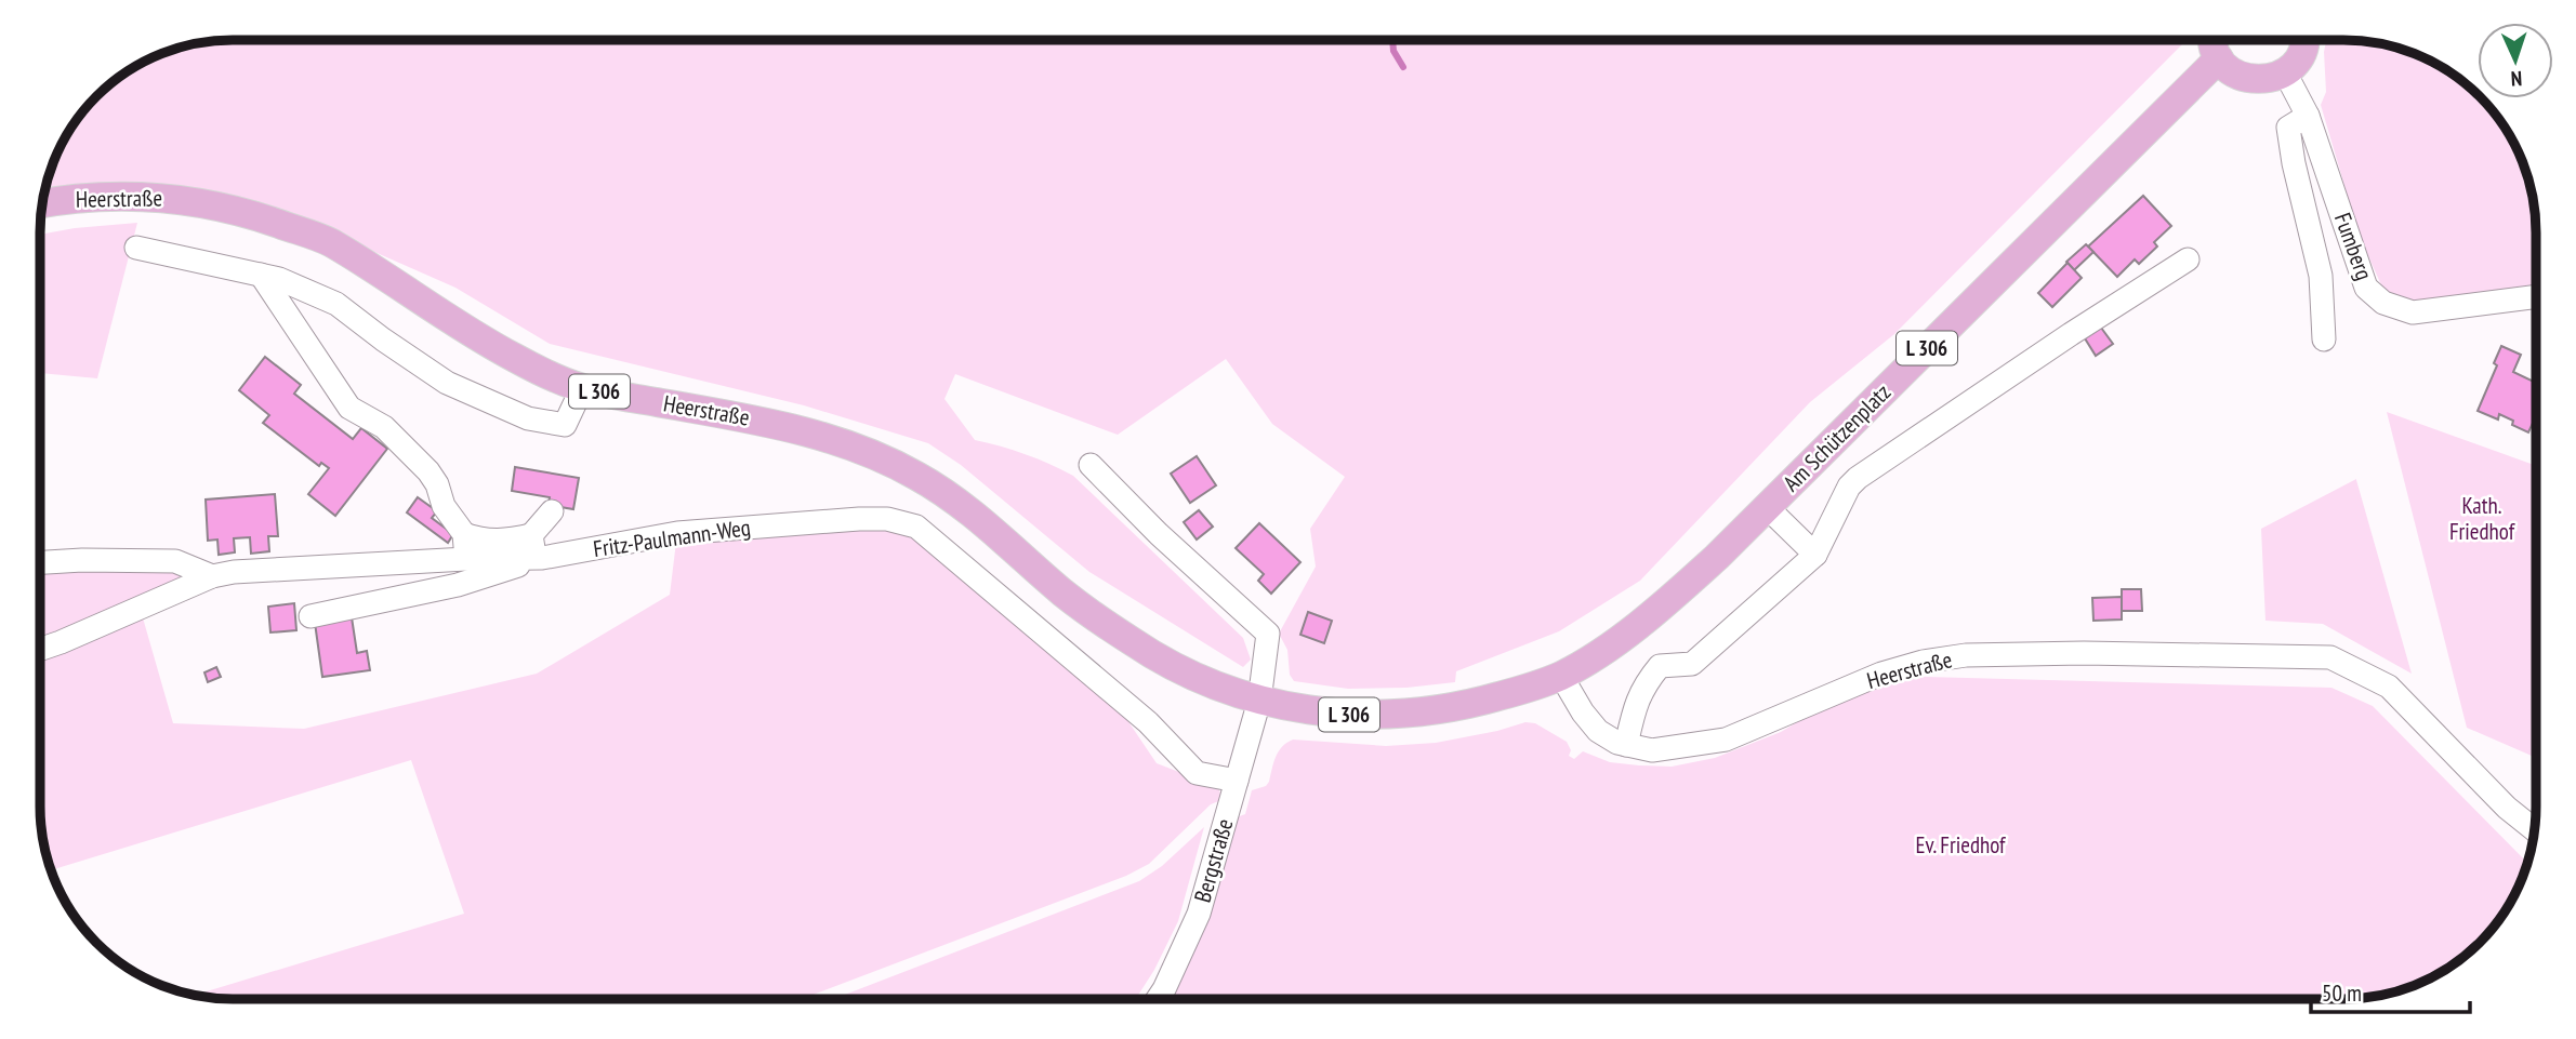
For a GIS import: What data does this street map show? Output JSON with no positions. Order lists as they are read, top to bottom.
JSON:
{
  "streets": {
    "main road": ["Heerstraße", "L 306", "Am Schützenplatz"],
    "street": ["Fumberg", "Fritz-Paulmann-Weg", "Bergstraße"]
  },
  "crossings": [
    ["Heerstraße", "Am Schützenplatz"],
    ["Heerstraße", "Bergstraße"],
    ["Fritz-Paulmann-Weg", "Bergstraße"]
  ],
  "parks": ["Kath. Friedhof", "Ev. Friedhof"],
  "scale_bar": "50 m",
  "north": "bottom"
}
